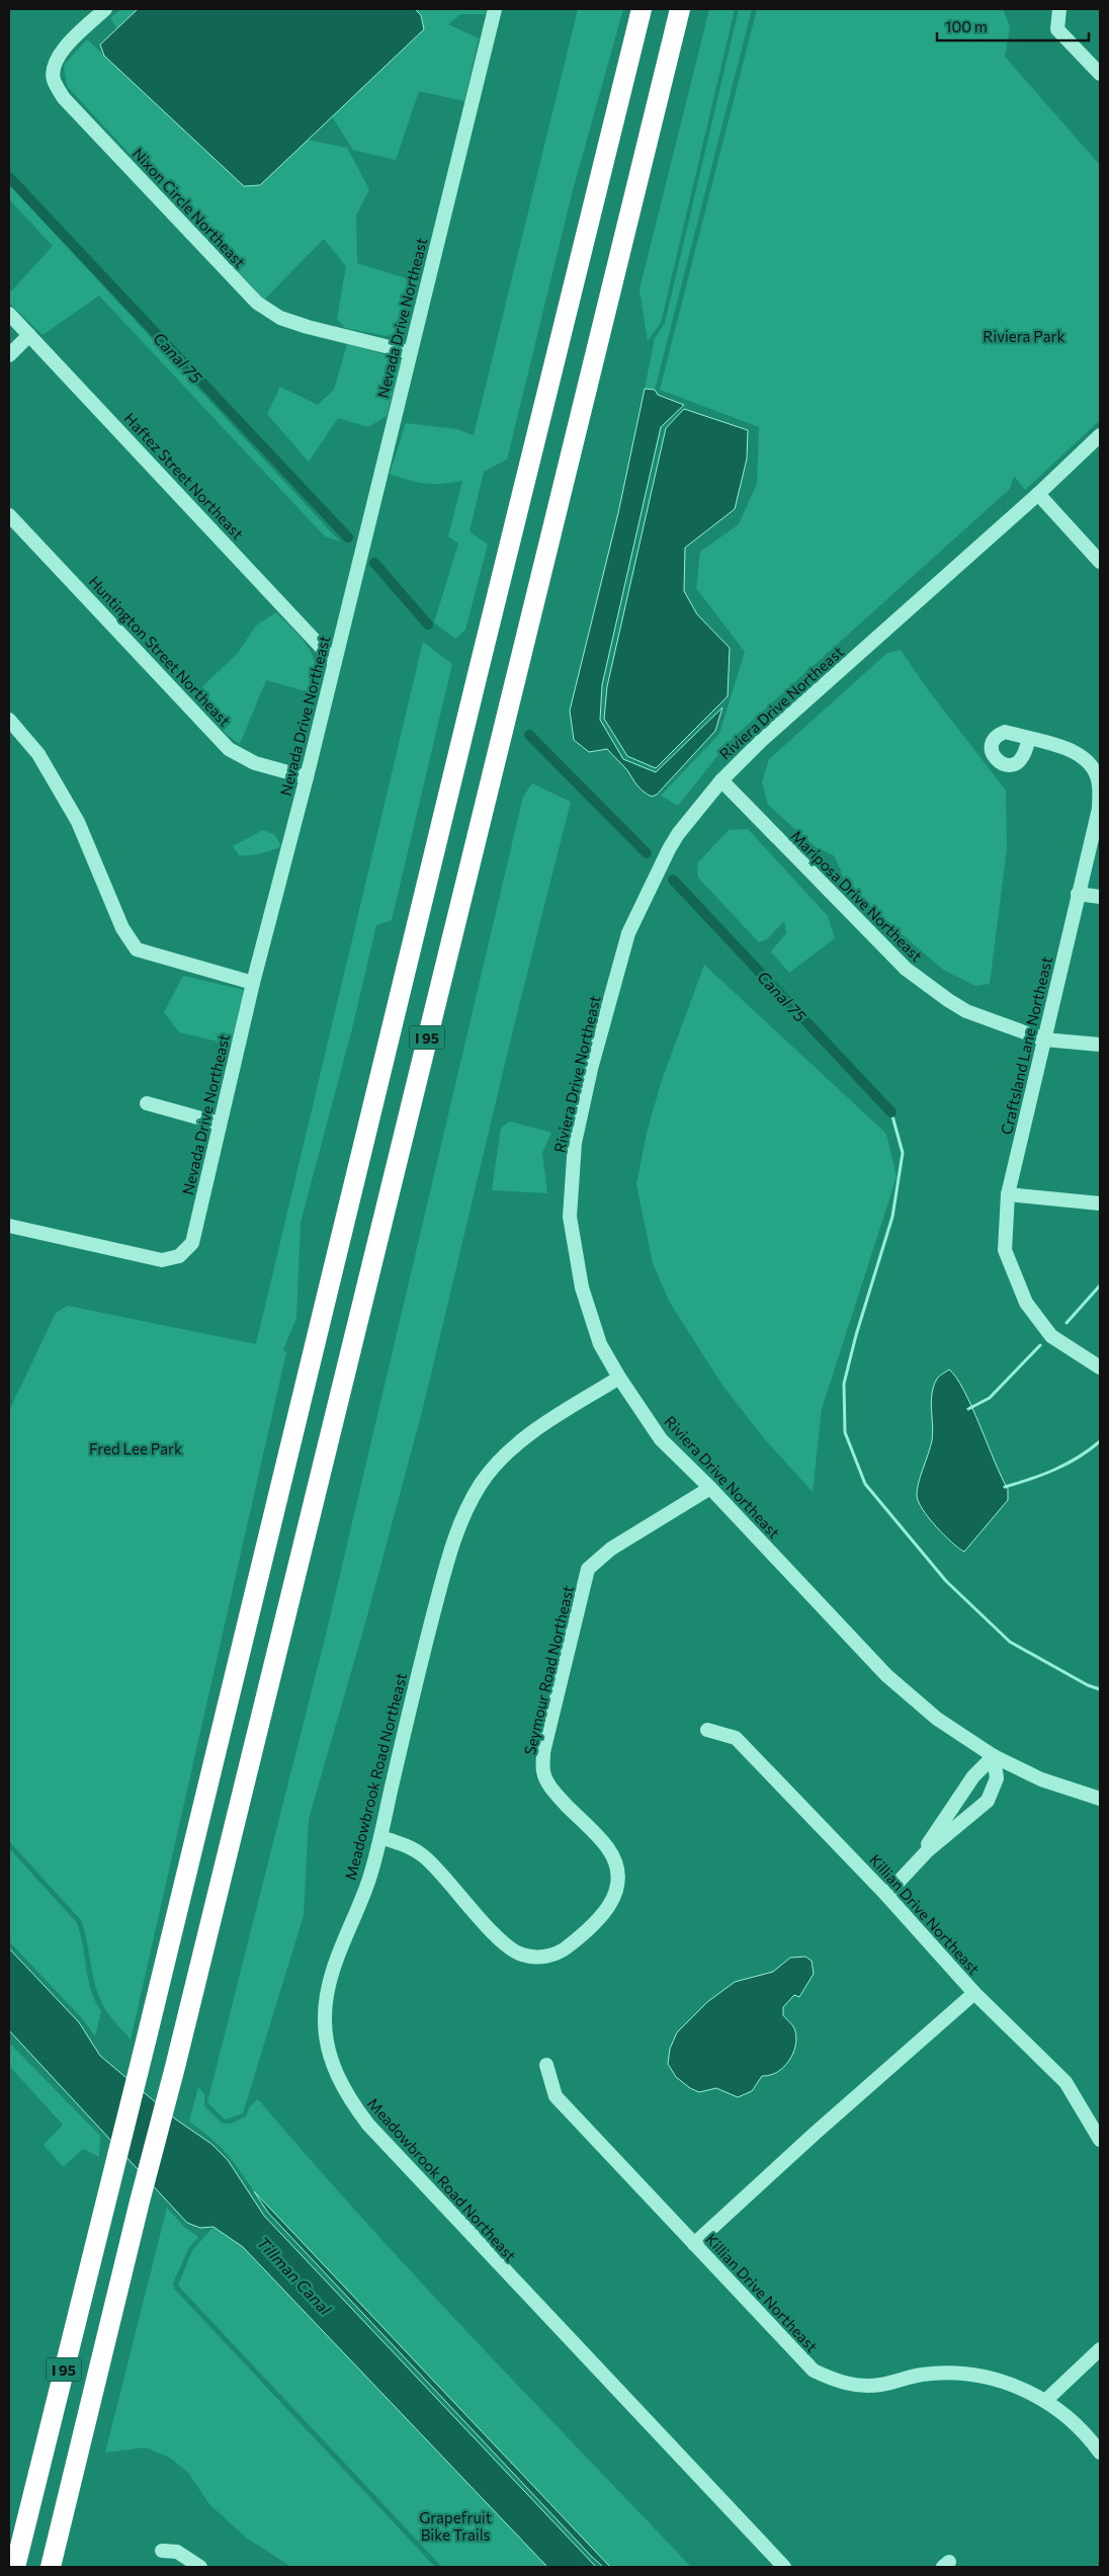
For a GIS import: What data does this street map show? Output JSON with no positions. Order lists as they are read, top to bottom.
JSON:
{
  "streets": {
    "highway": ["I 95"],
    "street": [
      "Nixon Circle Northeast",
      "Nevada Drive Northeast",
      "Haftez Street Northeast",
      "Huntington Street Northeast",
      "Riviera Drive Northeast",
      "Mariposa Drive Northeast",
      "Craftsland Lane Northeast",
      "Seymour Road Northeast",
      "Meadowbrook Road Northeast",
      "Killian Drive Northeast"
    ]
  },
  "crossings": [
    ["Nixon Circle Northeast", "Nevada Drive Northeast"],
    ["Nevada Drive Northeast", "Haftez Street Northeast"],
    ["Nevada Drive Northeast", "Huntington Street Northeast"],
    ["Riviera Drive Northeast", "Mariposa Drive Northeast"],
    ["Riviera Drive Northeast", "Seymour Road Northeast"],
    ["Riviera Drive Northeast", "Meadowbrook Road Northeast"],
    ["Mariposa Drive Northeast", "Craftsland Lane Northeast"],
    ["Seymour Road Northeast", "Meadowbrook Road Northeast"]
  ],
  "water": ["Canal 75", "Tillman Canal"],
  "parks": ["Riviera Park", "Fred Lee Park", "Grapefruit Bike Trails"],
  "scale_bar": "100 m"
}
